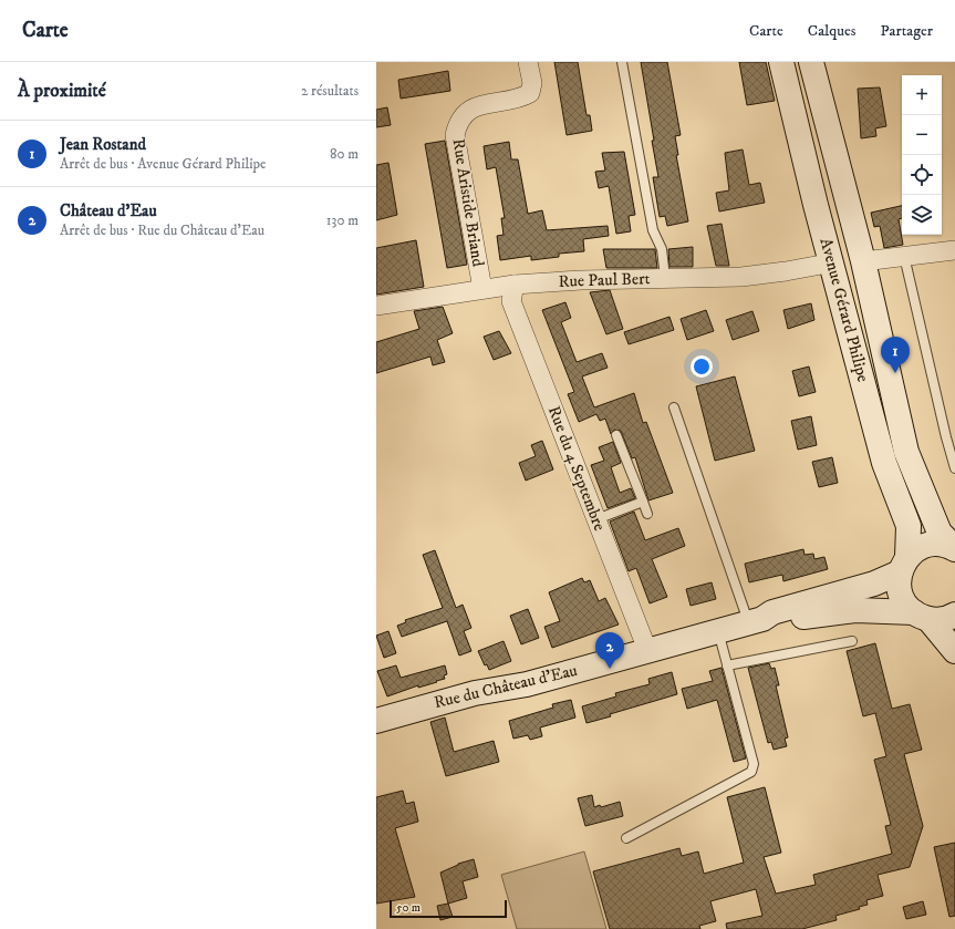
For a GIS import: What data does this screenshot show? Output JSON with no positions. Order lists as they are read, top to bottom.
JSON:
{
  "streets": {
    "main road": ["Avenue Gérard Philipe", "Rue du Château d'Eau"],
    "street": ["Rue Aristide Briand", "Rue Paul Bert", "Rue du 4 Septembre"]
  },
  "crossings": [
    ["Rue Aristide Briand", "Rue Paul Bert"],
    ["Rue Paul Bert", "Avenue Gérard Philipe"],
    ["Rue Paul Bert", "Rue du 4 Septembre"],
    ["Avenue Gérard Philipe", "Rue du Château d'Eau"],
    ["Rue du 4 Septembre", "Rue du Château d'Eau"]
  ],
  "scale_bar": "50 m",
  "page": {
    "header": "Carte",
    "nav": ["Carte", "Calques", "Partager"],
    "heading": ["À proximité", "2 résultats"],
    "map_buttons": ["+", "−"],
    "list": [
      {
        "mark": "1",
        "name": "Jean Rostand",
        "note": "Arrêt de bus · Avenue Gérard Philipe",
        "value": "80 m"
      },
      {
        "mark": "2",
        "name": "Château d'Eau",
        "note": "Arrêt de bus · Rue du Château d'Eau",
        "value": "130 m"
      }
    ],
    "pins": ["1", "2"],
    "scale": "50 m"
  }
}
